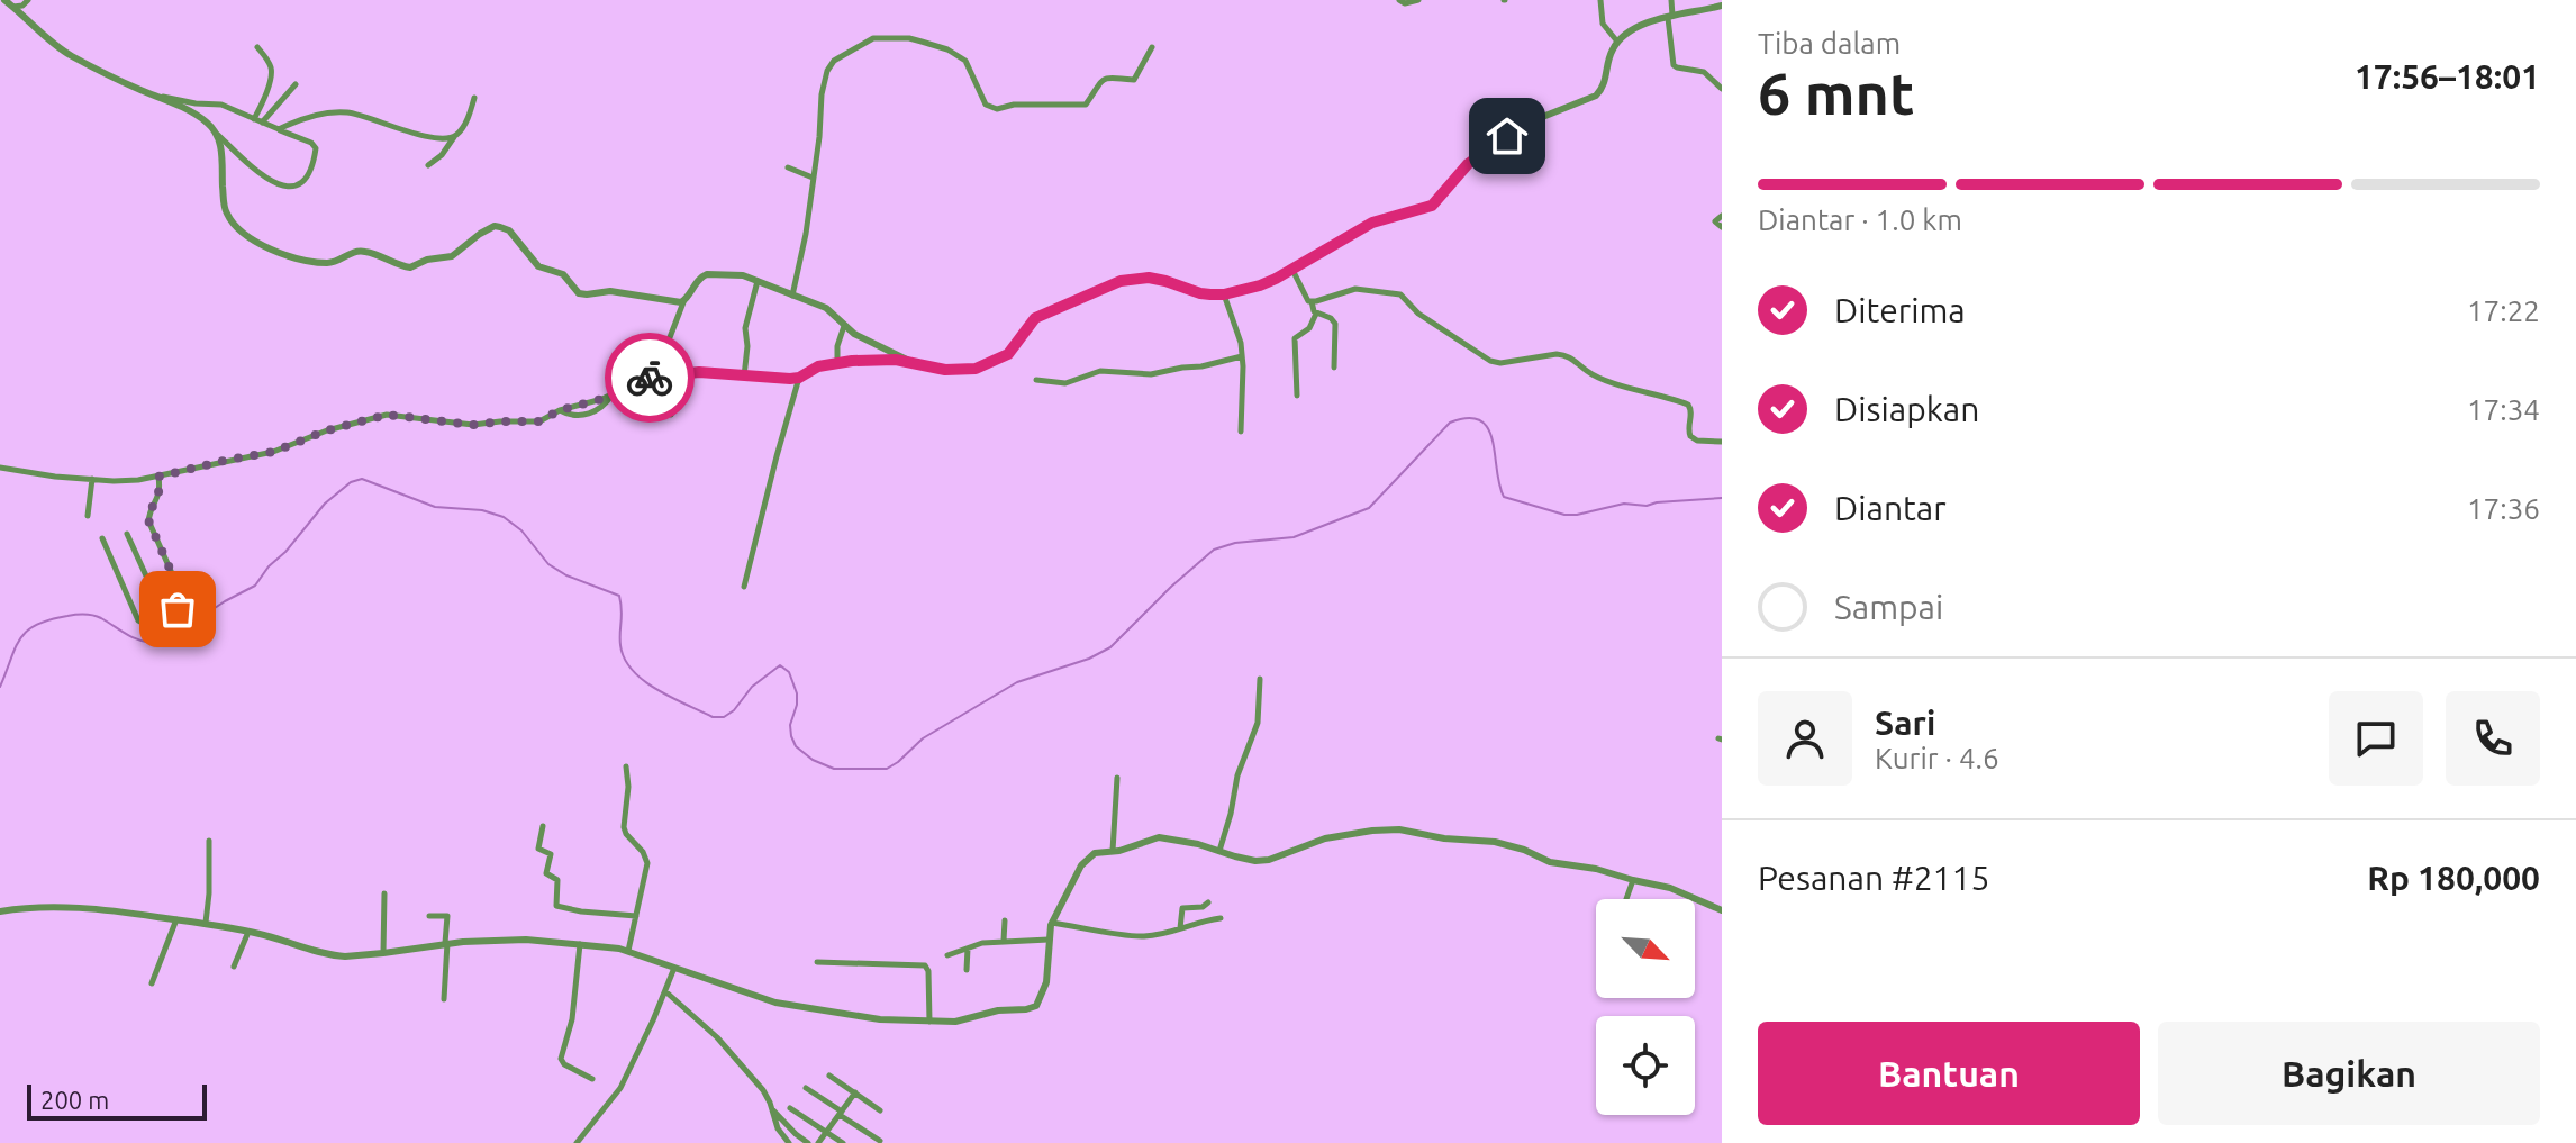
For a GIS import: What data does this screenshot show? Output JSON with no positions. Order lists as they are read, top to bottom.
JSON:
{
  "scale_bar": "200 m",
  "north": "bottom right",
  "page": {
    "heading": ["6 mnt", "Tiba dalam", "17:56–18:01"],
    "panel": [
      "Sari",
      "Kurir · 4.6",
      "Pesanan #2115",
      "Rp 180,000"
    ],
    "bar": "Diantar · 1.0 km",
    "list": [
      ["Diterima", "17:22"],
      ["Disiapkan", "17:34"],
      ["Diantar", "17:36"],
      "Sampai"
    ],
    "buttons": ["Bantuan", "Bagikan"],
    "scale": "200 m"
  }
}
